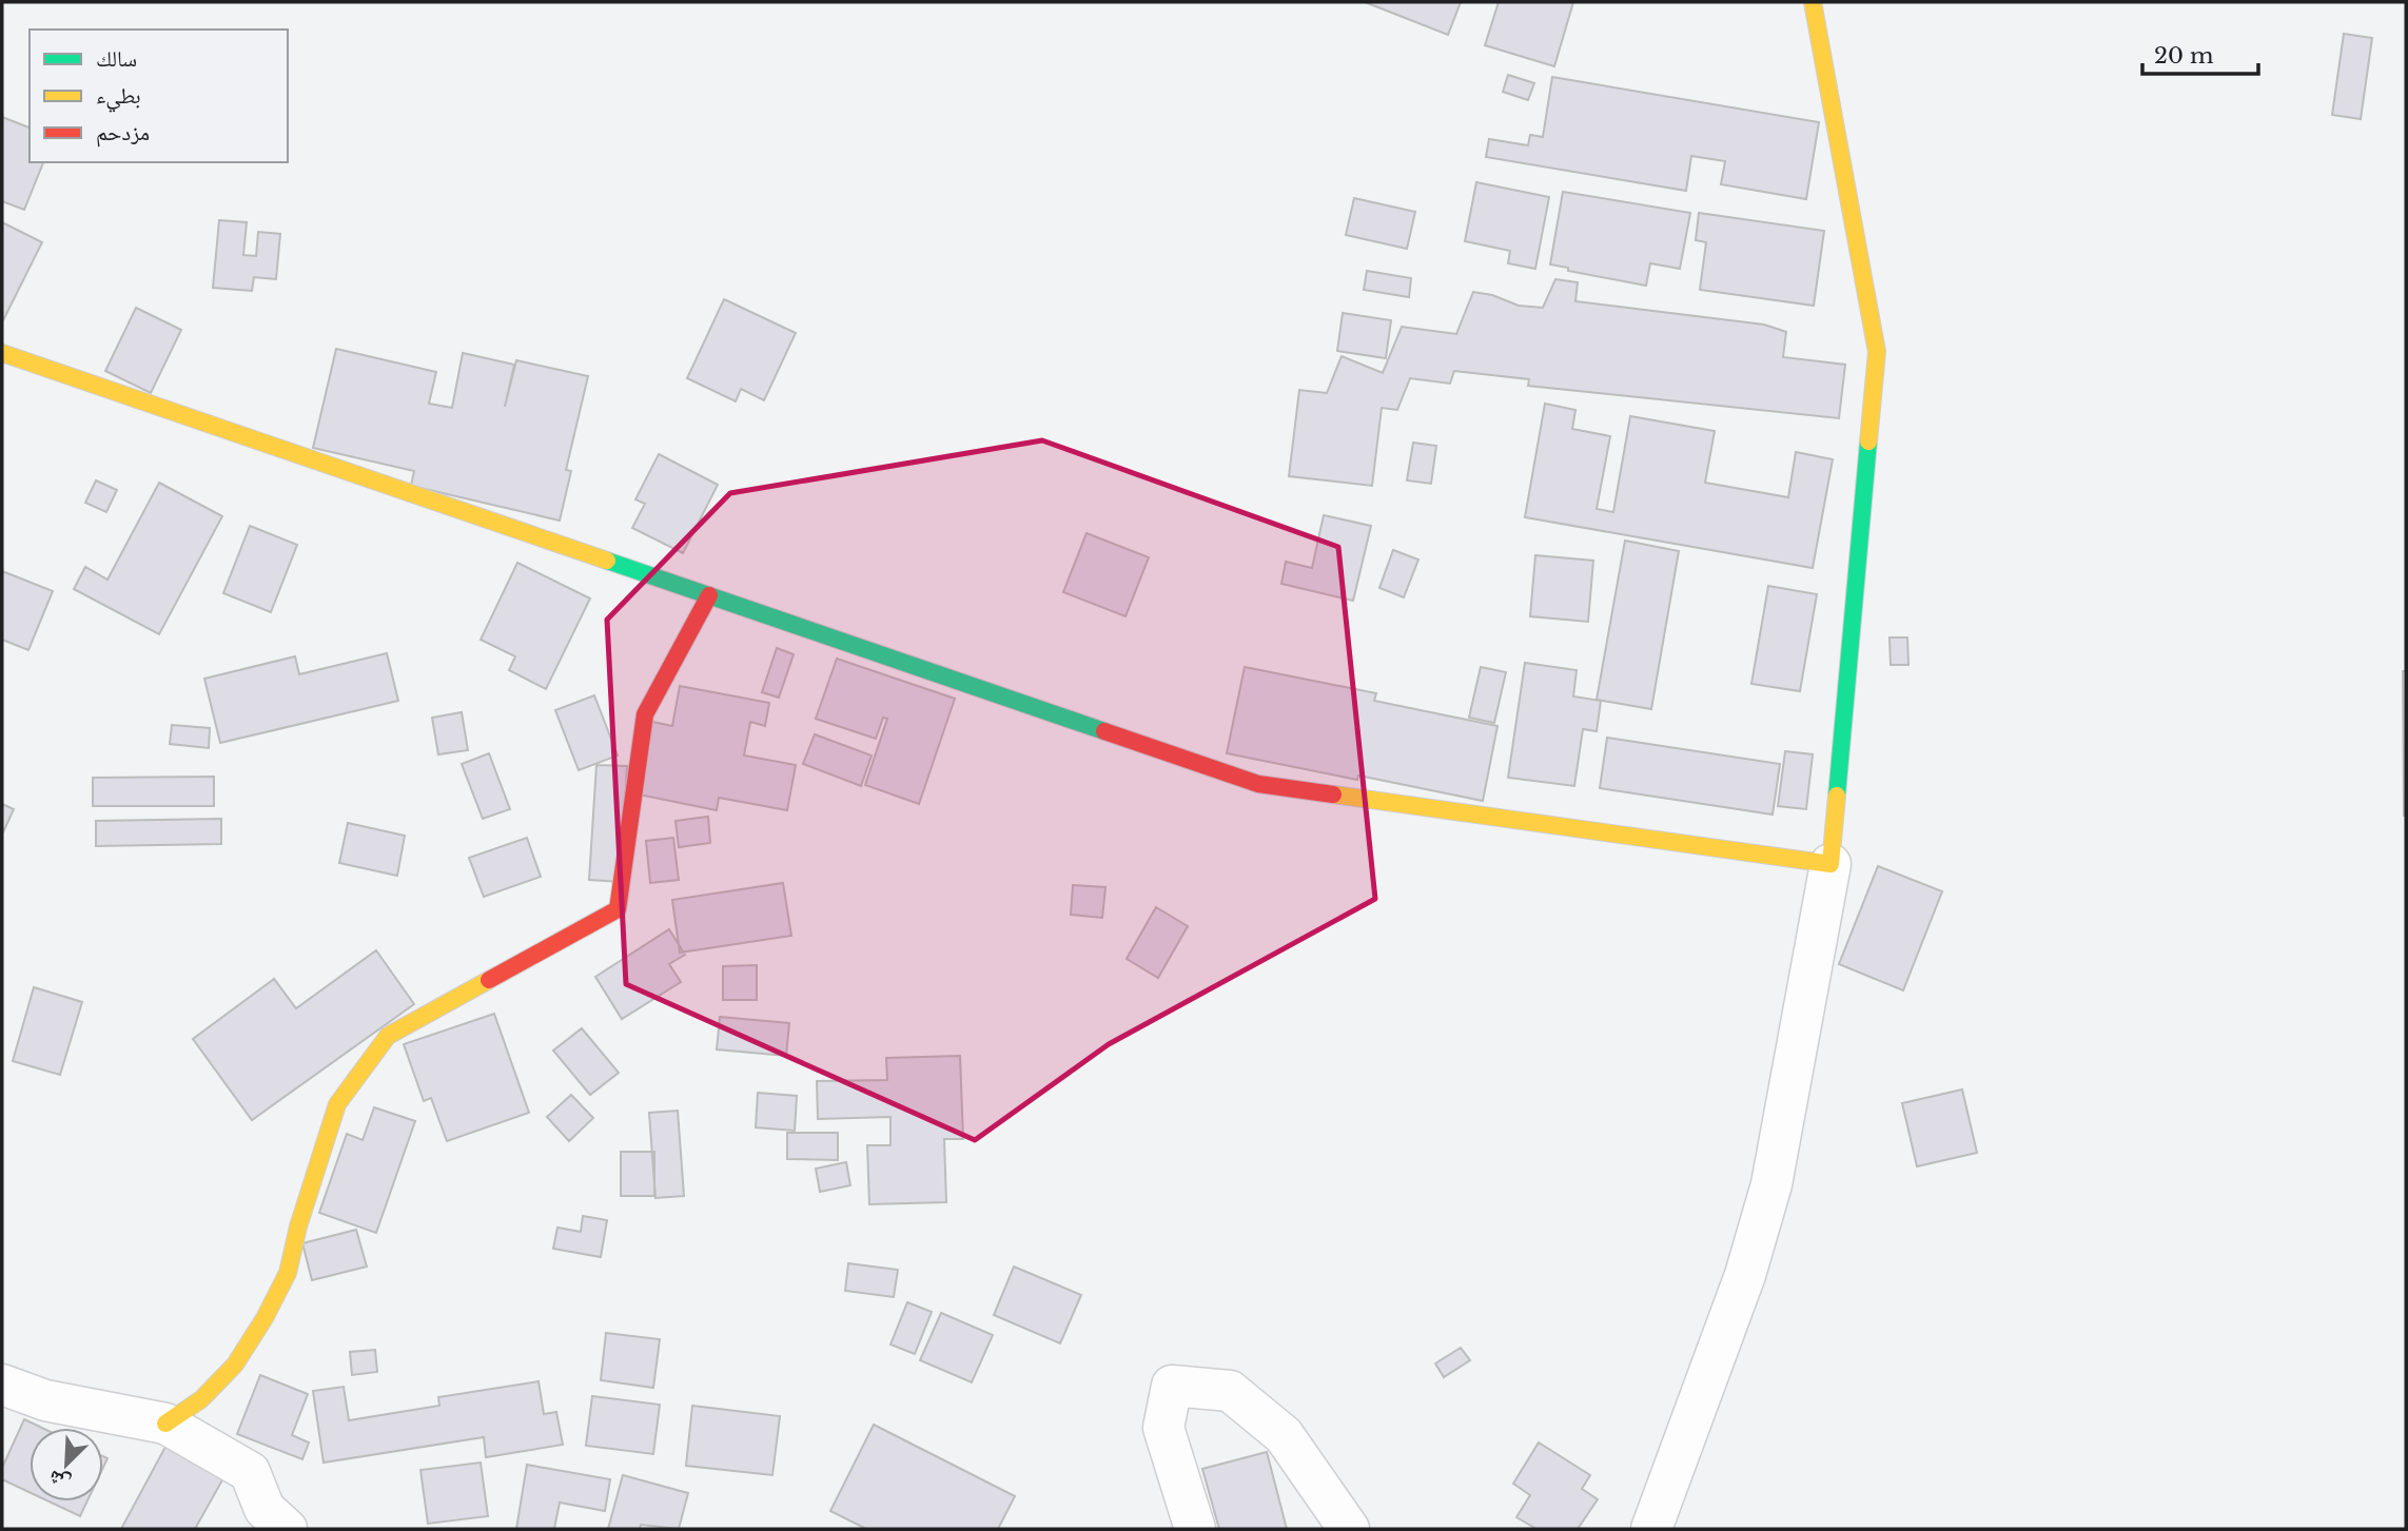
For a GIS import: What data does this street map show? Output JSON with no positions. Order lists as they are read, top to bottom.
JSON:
{
  "legend": ["سالك", "بطيء", "مزدحم"],
  "scale_bar": "20 m",
  "north": "bottom left"
}
